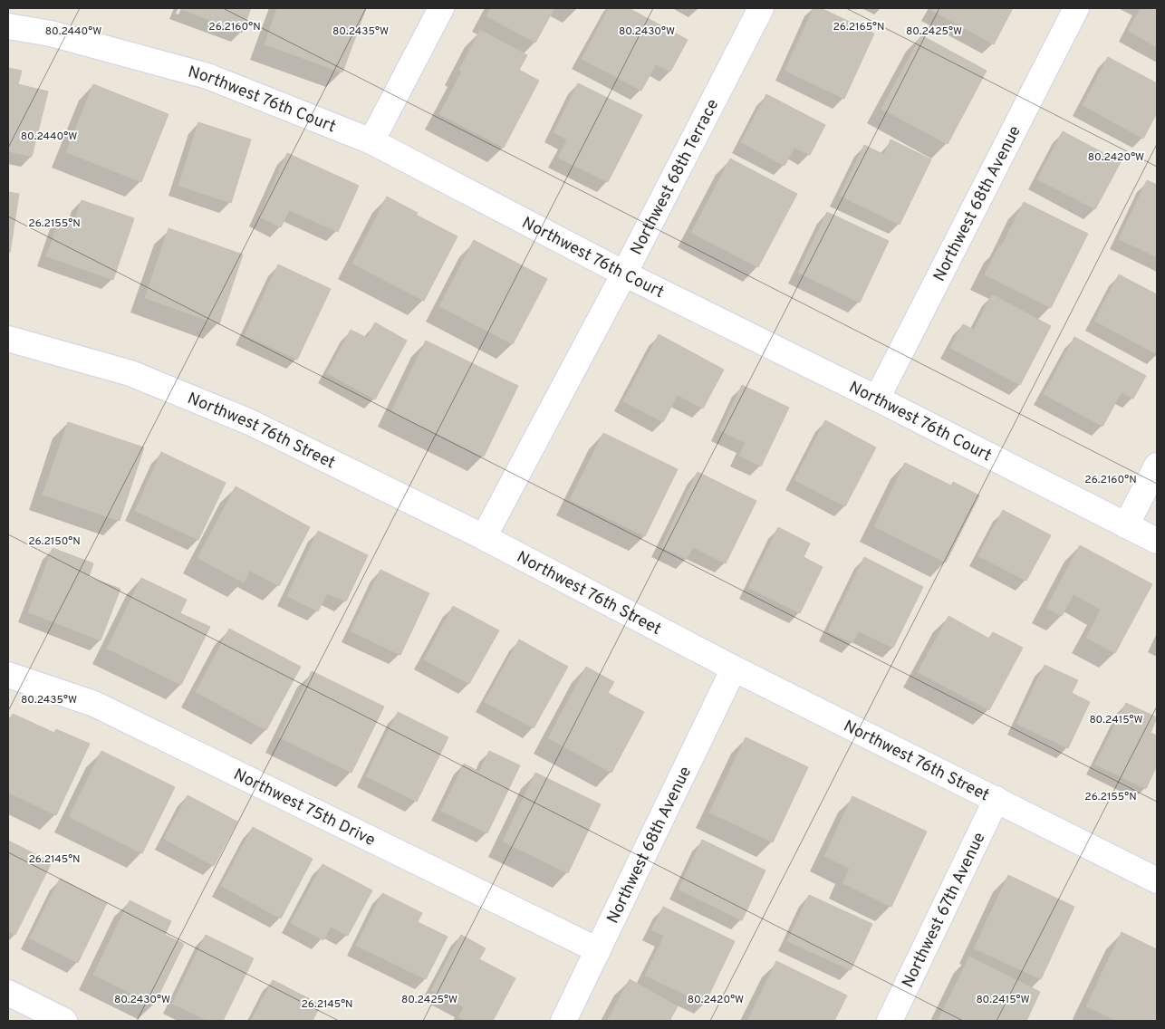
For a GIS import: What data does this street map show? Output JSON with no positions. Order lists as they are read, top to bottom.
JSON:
{
  "streets": {
    "street": [
      "Northwest 76th Court",
      "Northwest 68th Terrace",
      "Northwest 68th Avenue",
      "Northwest 76th Street",
      "Northwest 75th Drive",
      "Northwest 67th Avenue"
    ]
  },
  "crossings": [
    ["Northwest 76th Court", "Northwest 68th Terrace"],
    ["Northwest 76th Court", "Northwest 68th Avenue"],
    ["Northwest 68th Terrace", "Northwest 76th Street"],
    ["Northwest 68th Avenue", "Northwest 76th Street"],
    ["Northwest 68th Avenue", "Northwest 75th Drive"],
    ["Northwest 76th Street", "Northwest 67th Avenue"]
  ],
  "coordinates": [
    "26.2160°N",
    "26.2165°N",
    "80.2440°W",
    "80.2435°W",
    "80.2430°W",
    "80.2425°W",
    "80.2420°W",
    "26.2155°N",
    "26.2150°N",
    "80.2415°W",
    "26.2145°N"
  ]
}
